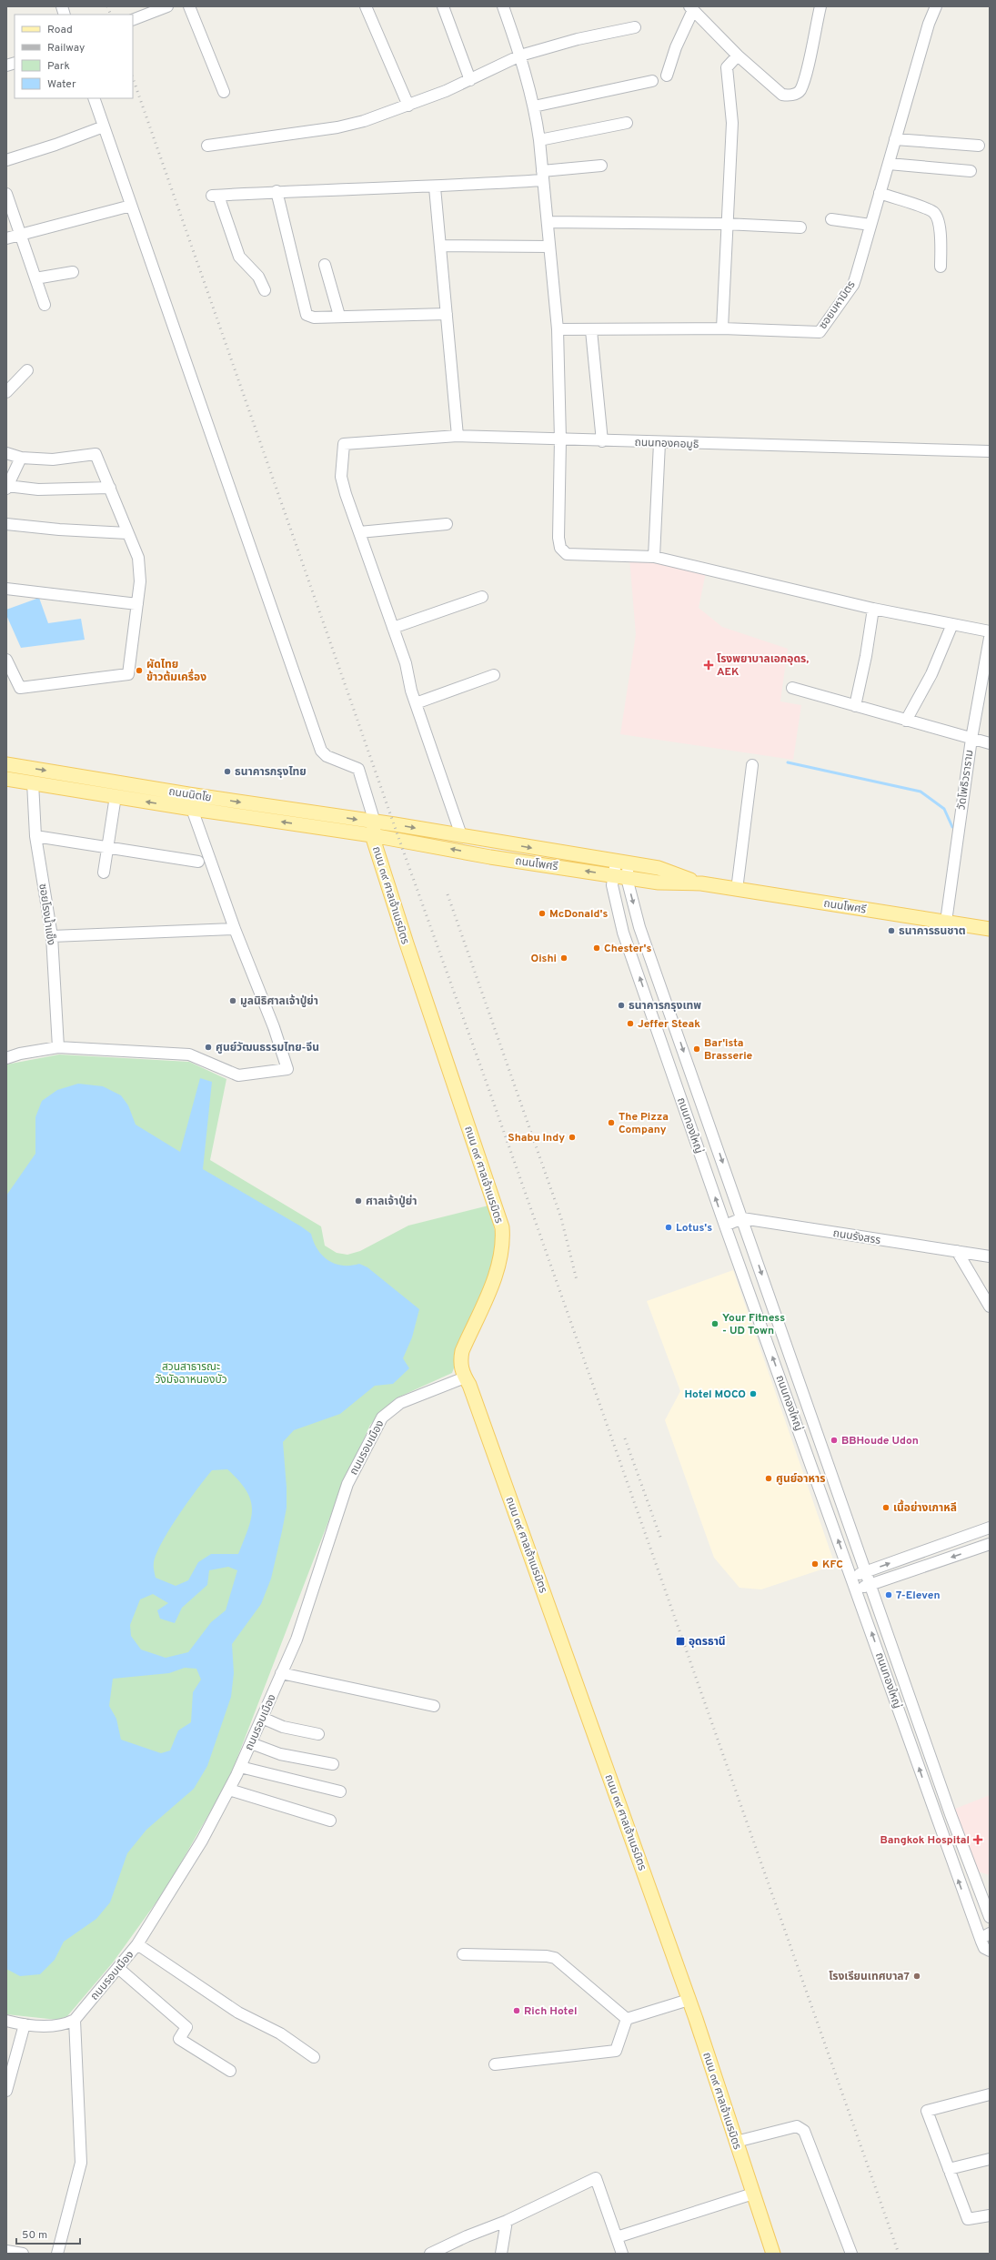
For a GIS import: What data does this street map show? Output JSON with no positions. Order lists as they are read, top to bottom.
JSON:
{
  "streets": {
    "main road": ["ถนนนิตโย", "ถนนโพศรี", "ถนน ๓๙ ศาลเจ้าเนรมิตร"],
    "street": [
      "ซอยมหามิตร",
      "ถนนทองคอมูธิ",
      "วัดโพธิวราราม",
      "ซอยโรงน้ำแข็ง",
      "ถนนทองใหญ่",
      "ถนนรังสรร",
      "ถนนรอบเมือง"
    ]
  },
  "crossings": [
    ["วัดโพธิวราราม", "ถนนโพศรี"],
    ["ถนนนิตโย", "ถนนโพศรี"],
    ["ถนนนิตโย", "ถนน ๓๙ ศาลเจ้าเนรมิตร"],
    ["ถนนนิตโย", "ซอยโรงน้ำแข็ง"],
    ["ถนนโพศรี", "ถนน ๓๙ ศาลเจ้าเนรมิตร"],
    ["ถนนโพศรี", "ถนนทองใหญ่"],
    ["ถนน ๓๙ ศาลเจ้าเนรมิตร", "ถนนรอบเมือง"],
    ["ถนนทองใหญ่", "ถนนรังสรร"]
  ],
  "parks": ["สวนสาธารณะ วังมัจฉาหนองบัว"],
  "places": {
    "health": ["โรงพยาบาลเอกอุดร, AEK", "Bangkok Hospital"],
    "other": [
      "ผัดไทย ข้าวต้มเครื่อง",
      "ธนาคารกรุงไทย",
      "McDonald's",
      "ธนาคารธนชาต",
      "Chester's",
      "Oishi",
      "มูลนิธิศาลเจ้าปู่ย่า",
      "ธนาคารกรุงเทพ",
      "Jeffer Steak",
      "ศูนย์วัฒนธรรมไทย-จีน",
      "Bar'ista Brasserie",
      "The Pizza Company",
      "Shabu Indy",
      "ศาลเจ้าปู่ย่า",
      "Lotus's",
      "Your Fitness - UD Town",
      "Hotel MOCO",
      "BBHoude Udon",
      "ศูนย์อาหาร",
      "เนื้อย่างเกาหลี",
      "KFC",
      "7-Eleven",
      "โรงเรียนเทศบาล7",
      "Rich Hotel"
    ],
    "transit": ["อุดรธานี"]
  },
  "legend": [
    "Road",
    "Railway",
    "Park",
    "Water"
  ],
  "scale_bar": "50 m"
}
